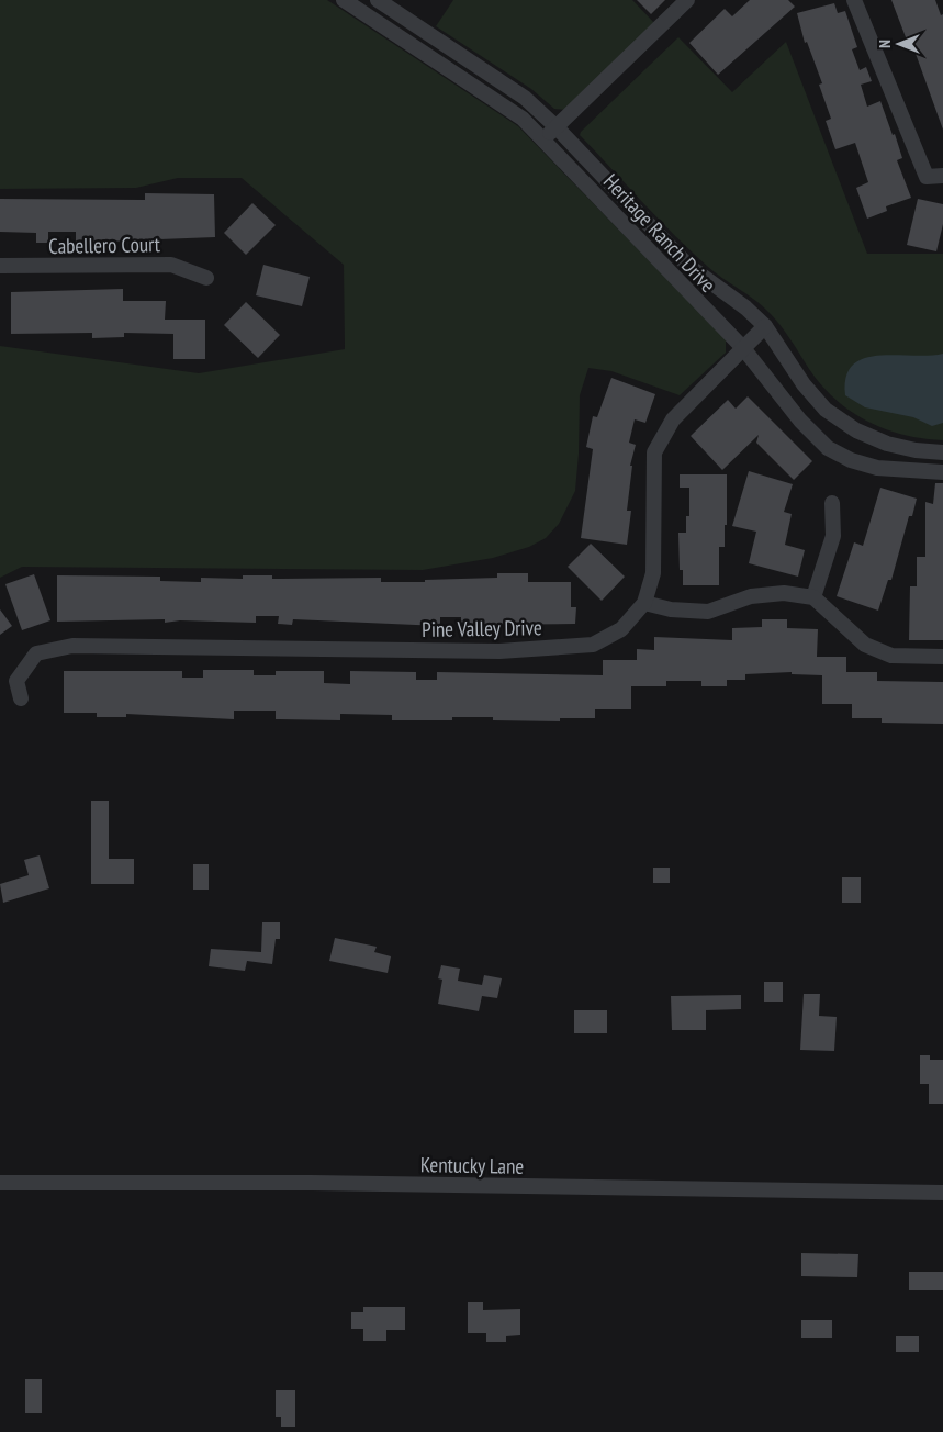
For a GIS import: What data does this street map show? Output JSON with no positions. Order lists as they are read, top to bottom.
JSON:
{
  "streets": {
    "street": [
      "Heritage Ranch Drive",
      "Cabellero Court",
      "Pine Valley Drive",
      "Kentucky Lane"
    ]
  },
  "crossings": [
    ["Heritage Ranch Drive", "Pine Valley Drive"]
  ],
  "north": "left"
}
